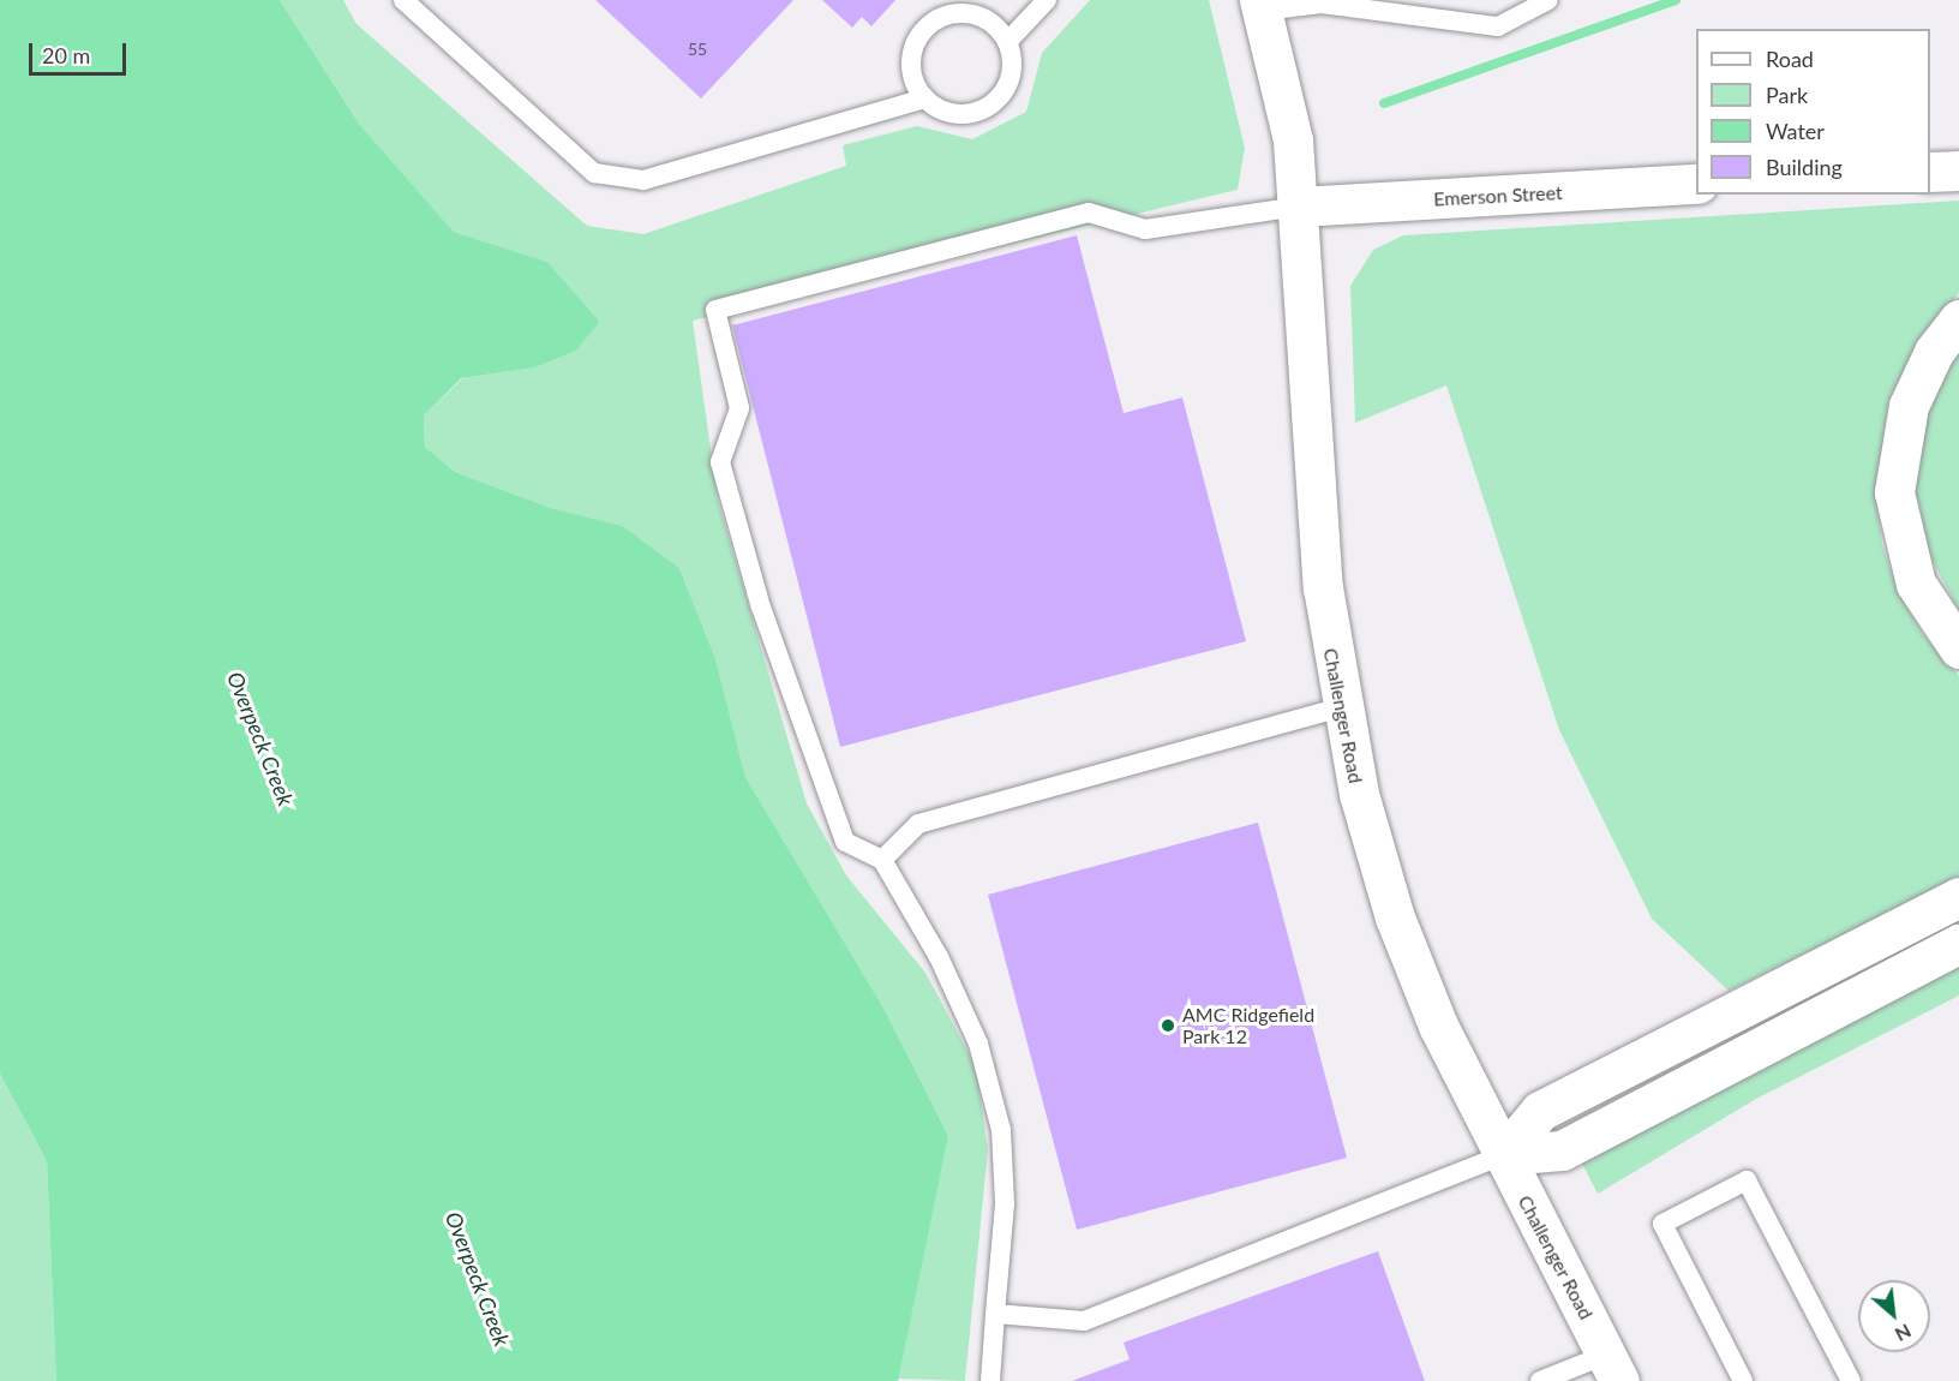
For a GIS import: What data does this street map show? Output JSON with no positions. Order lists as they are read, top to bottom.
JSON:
{
  "streets": {
    "main road": ["Emerson Street", "Challenger Road"]
  },
  "crossings": [
    ["Emerson Street", "Challenger Road"]
  ],
  "water": ["Overpeck Creek"],
  "places": ["AMC Ridgefield Park 12"],
  "house_numbers": ["55"],
  "legend": [
    "Road",
    "Park",
    "Water",
    "Building"
  ],
  "scale_bar": "20 m",
  "north": "bottom right"
}
